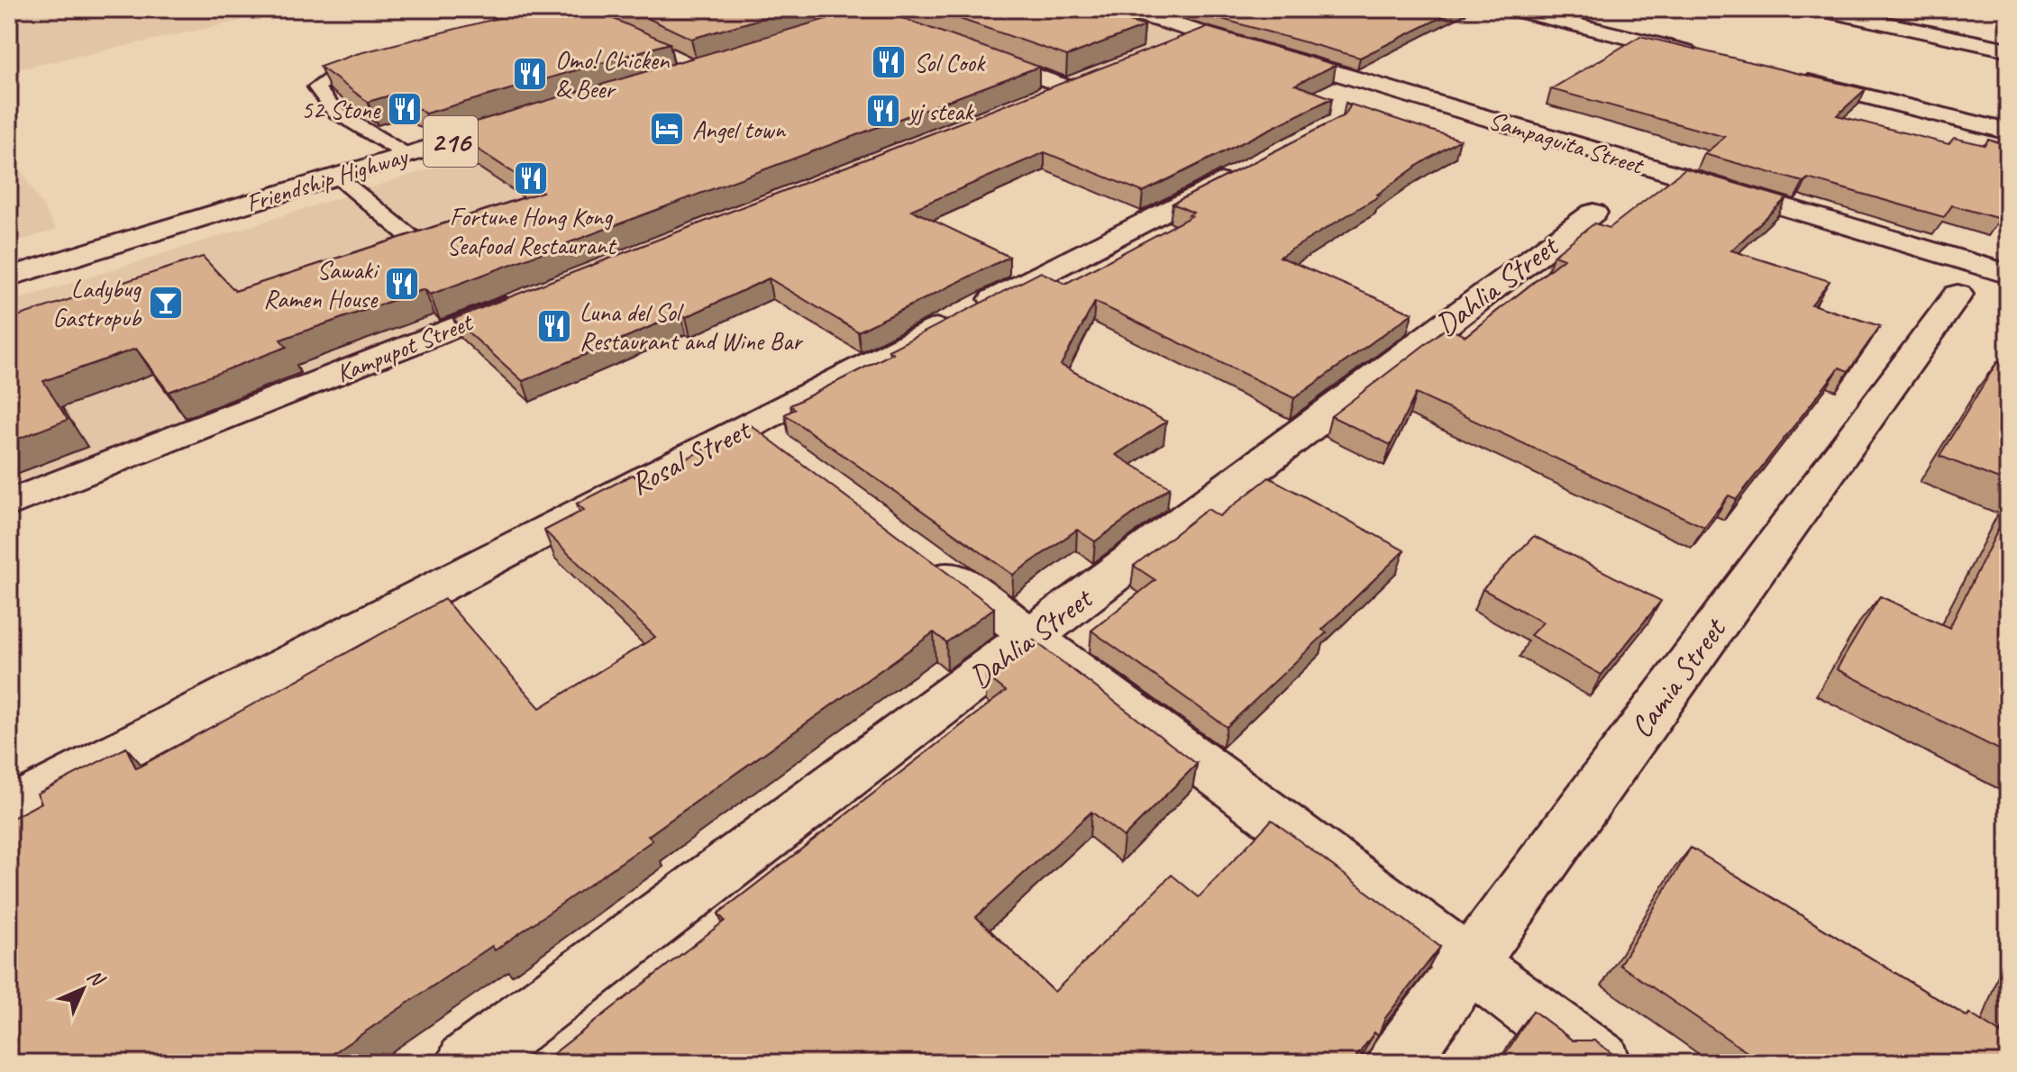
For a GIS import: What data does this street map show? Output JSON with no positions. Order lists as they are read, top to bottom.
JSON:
{
  "streets": {
    "street": [
      "216",
      "Sampaguita Street",
      "Friendship Highway",
      "Dahlia Street",
      "Kampupot Street",
      "Rosal Street",
      "Camia Street"
    ]
  },
  "places": {
    "restaurant": [
      "Sol Cook",
      "Omo! Chicken & Beer",
      "52 Stone",
      "yj steak",
      "Fortune Hong Kong Seafood Restaurant",
      "Sawaki Ramen House",
      "Luna del Sol Restaurant and Wine Bar"
    ],
    "hotel": ["Angel town"],
    "bar": ["Ladybug Gastropub"]
  },
  "north": "top right"
}
